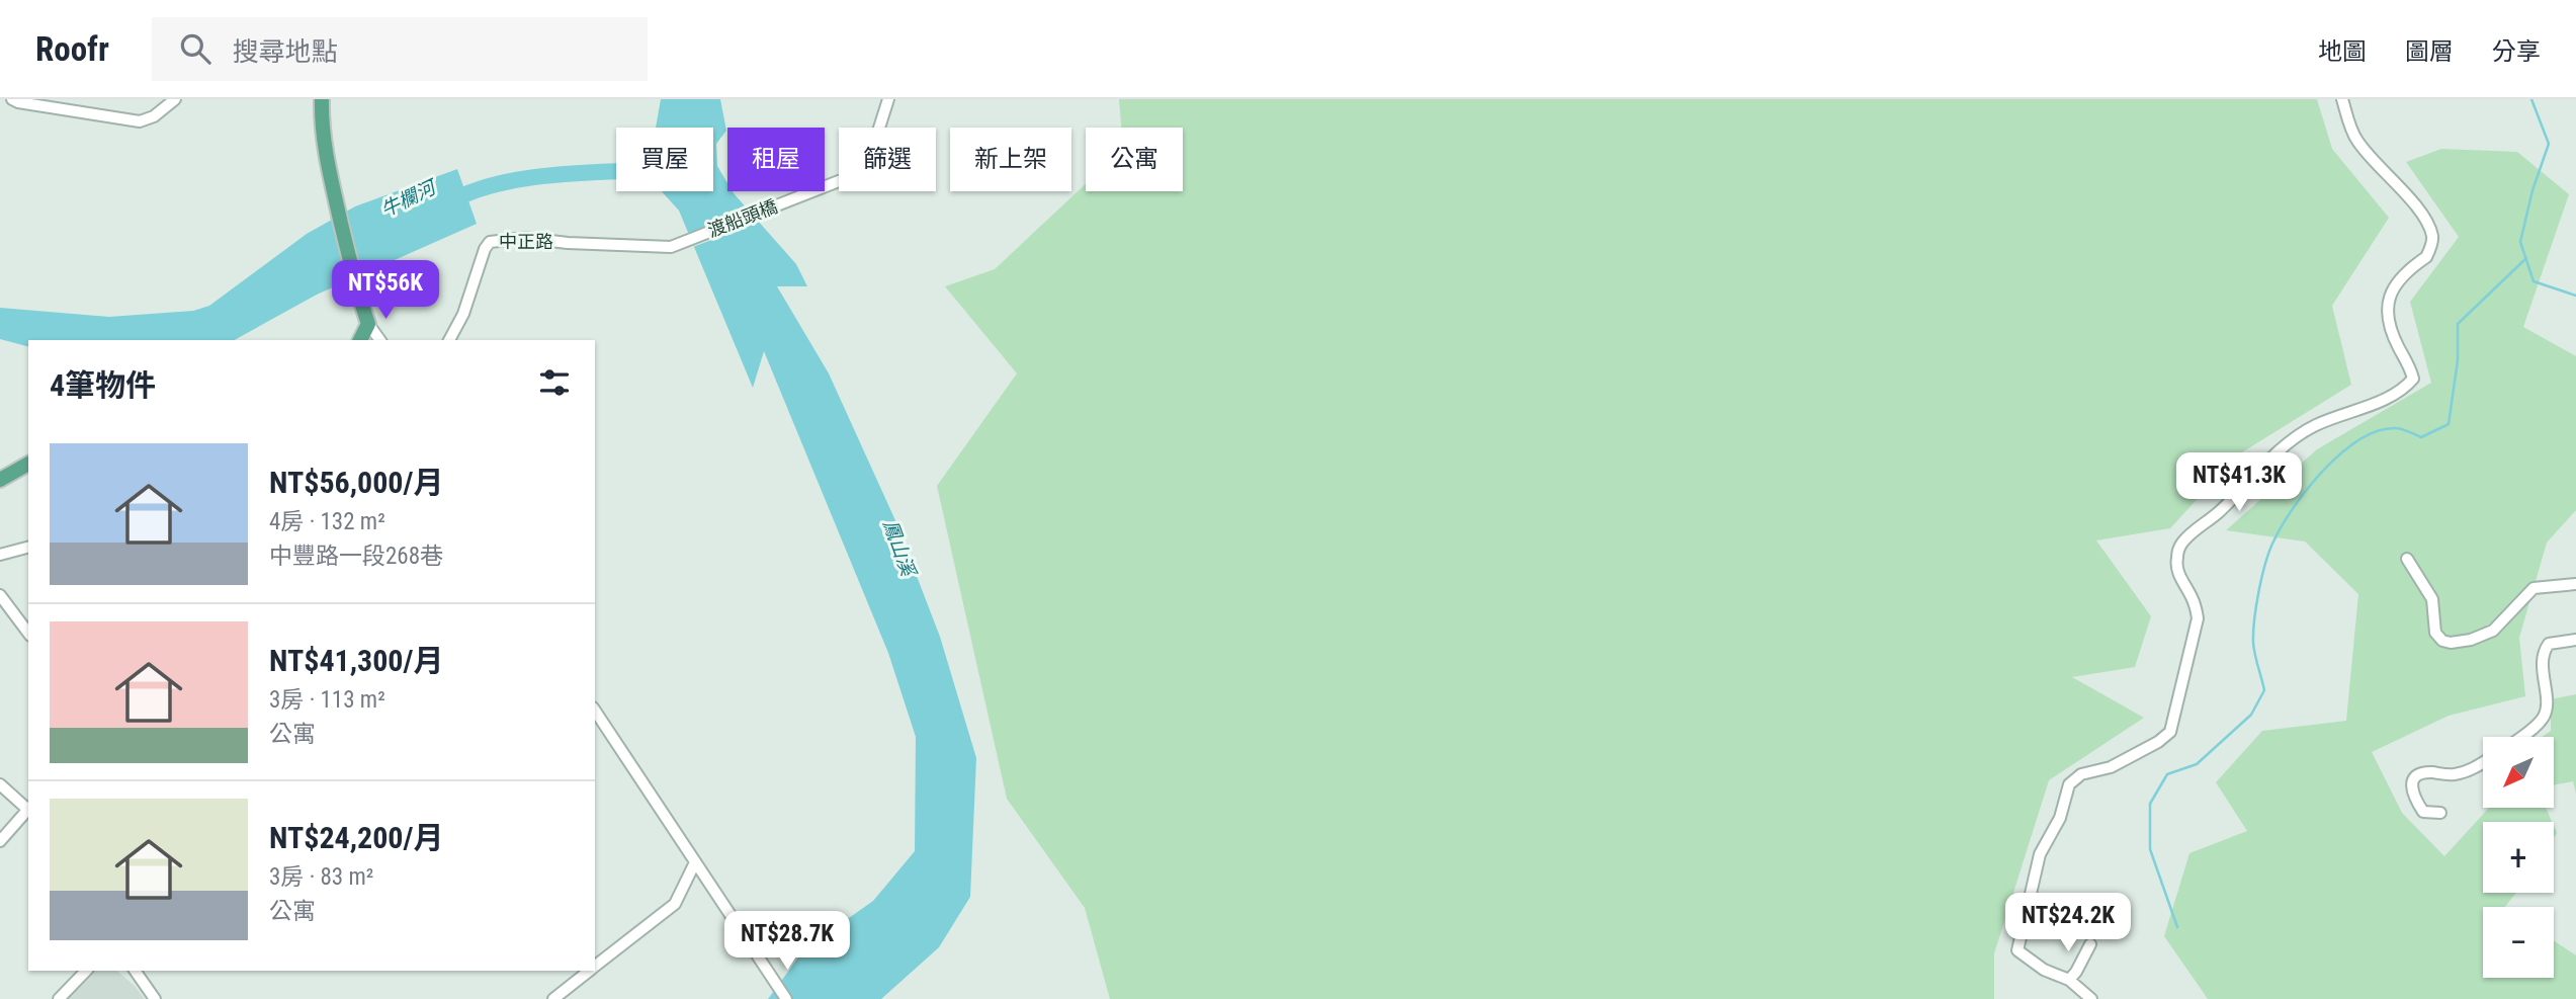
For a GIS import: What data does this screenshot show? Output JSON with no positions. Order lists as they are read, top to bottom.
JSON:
{
  "streets": {
    "street": ["渡船頭橋", "中正路"]
  },
  "crossings": [
    ["渡船頭橋", "中正路"]
  ],
  "water": ["牛欄河", "鳳山溪"],
  "north": "bottom left",
  "page": {
    "header": "Roofr",
    "search": "搜尋地點",
    "nav": ["地圖", "圖層", "分享"],
    "chip": [
      "買屋",
      "租屋",
      "篩選",
      "新上架",
      "公寓"
    ],
    "price": [
      "NT$56K",
      "NT$41.3K",
      "NT$24.2K",
      "NT$28.7K"
    ],
    "heading": "4筆物件",
    "list": [
      {
        "name": "NT$56,000/月",
        "note": "4房 · 132 m² · 中豐路一段268巷"
      },
      {
        "name": "NT$41,300/月",
        "note": "3房 · 113 m² · 公寓"
      },
      {
        "name": "NT$24,200/月",
        "note": "3房 · 83 m² · 公寓"
      }
    ],
    "map_buttons": ["+", "−"]
  }
}
